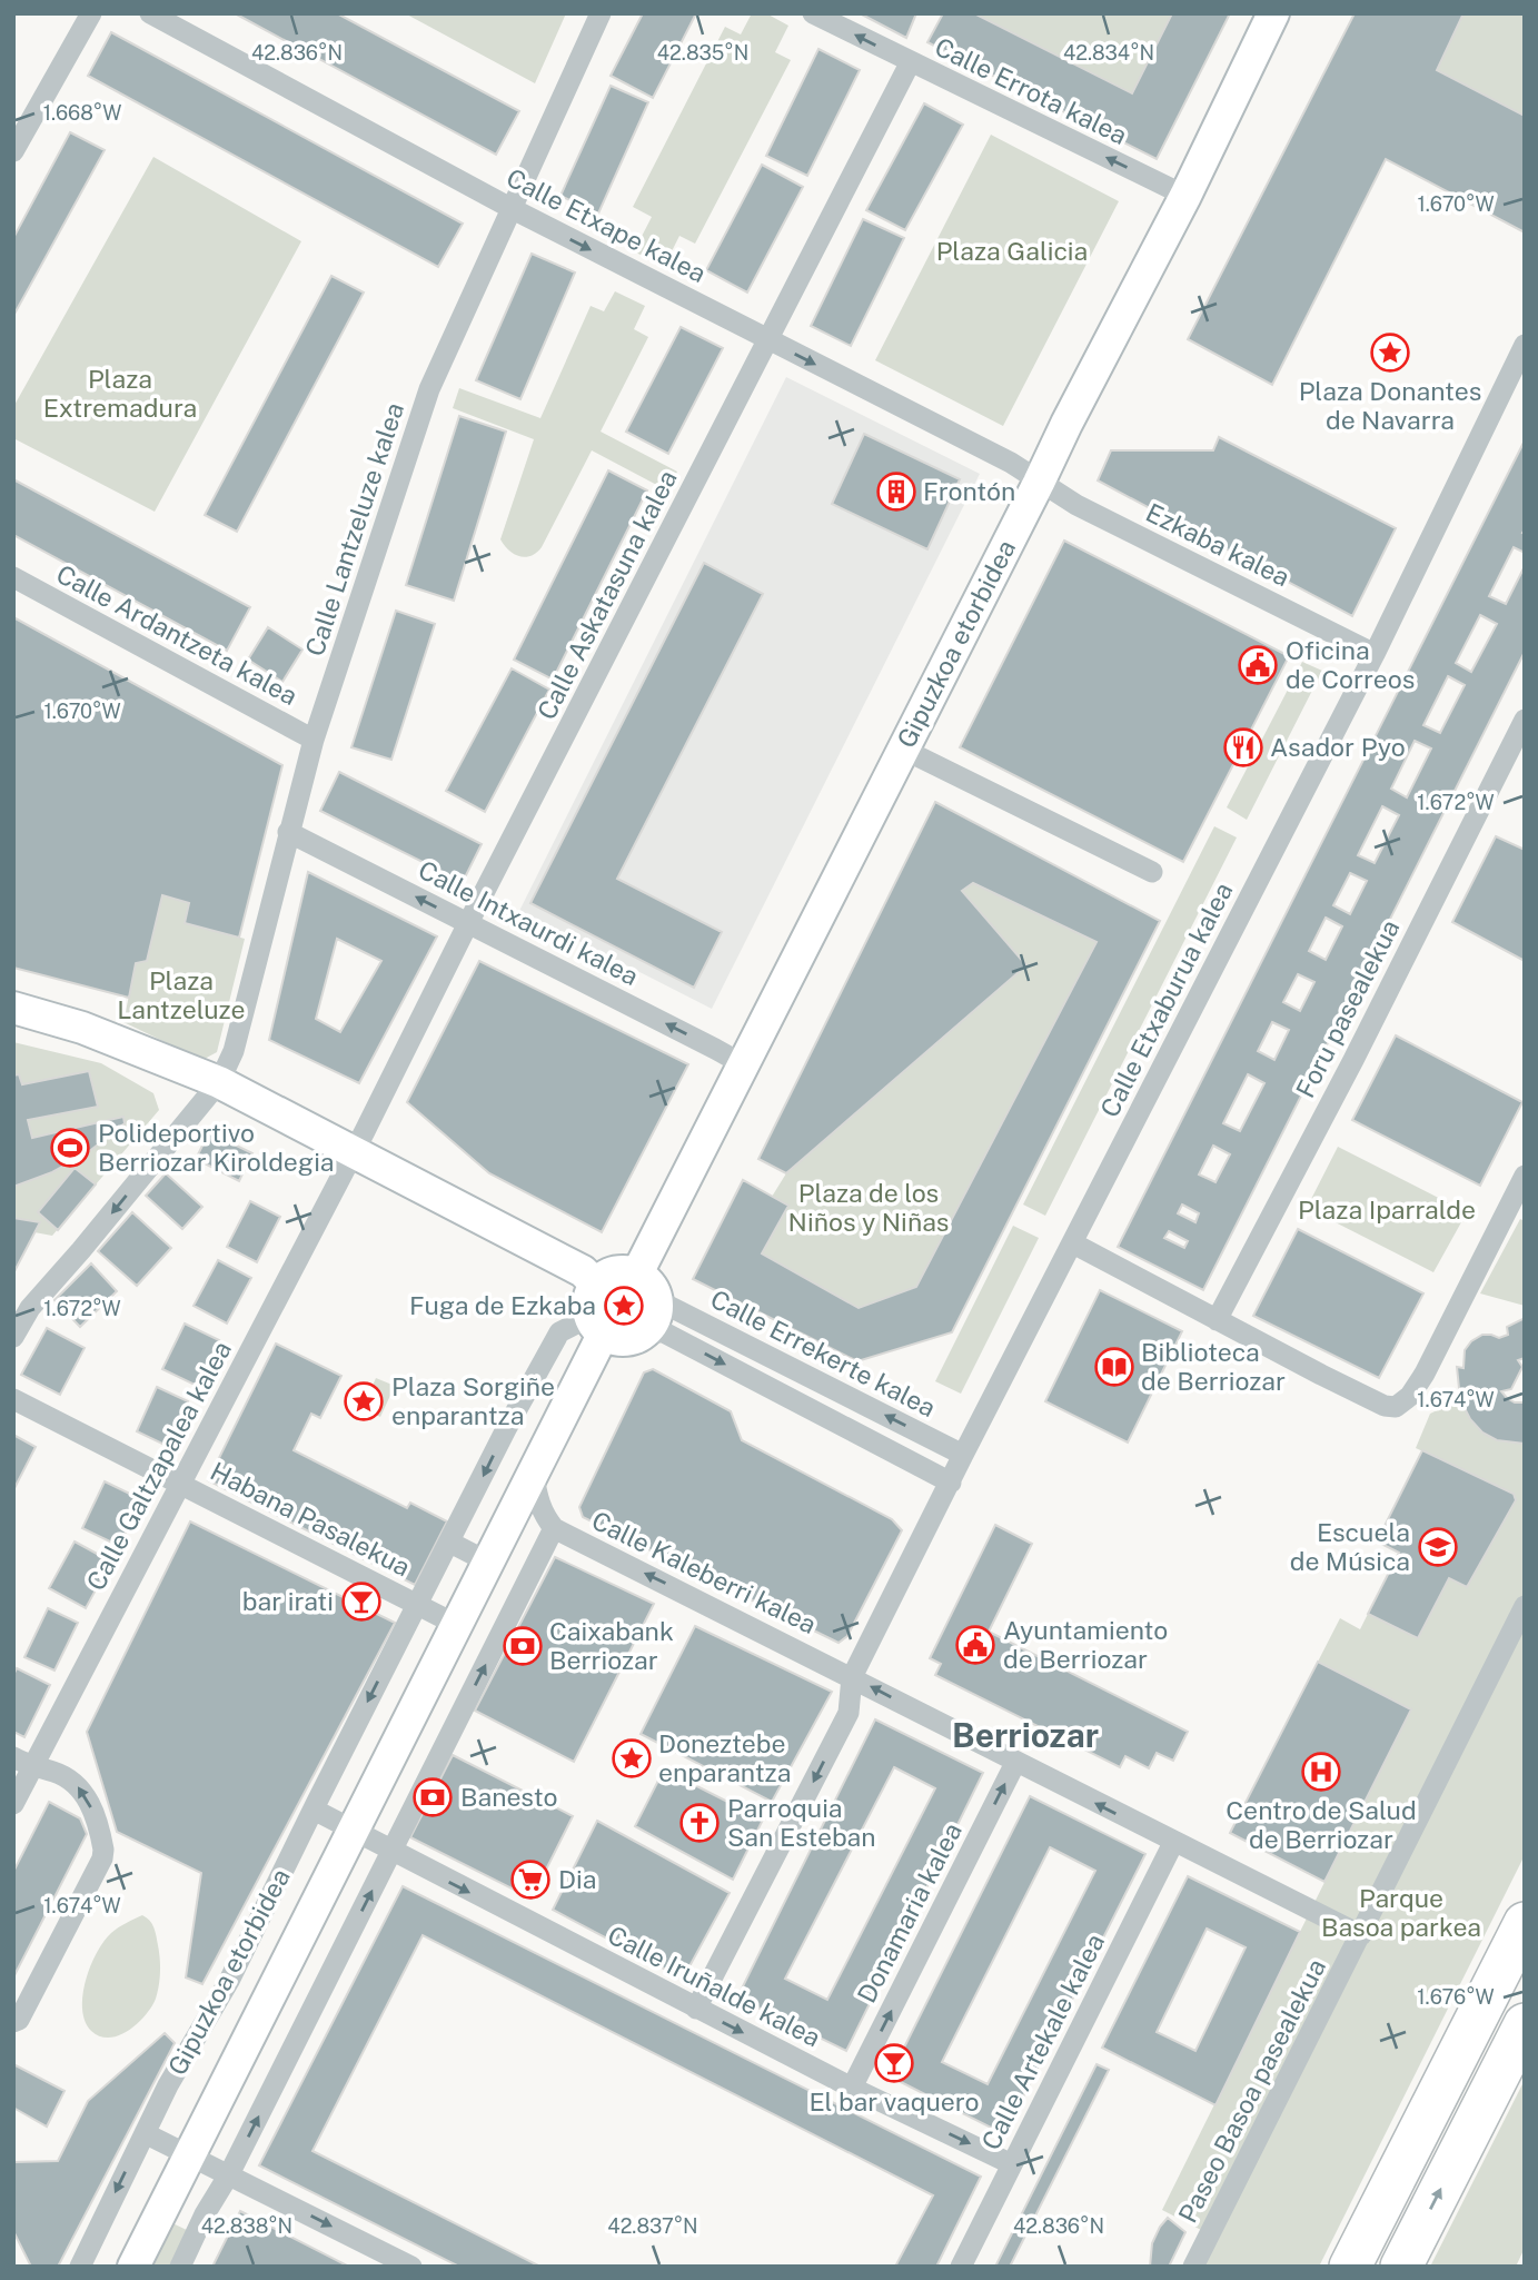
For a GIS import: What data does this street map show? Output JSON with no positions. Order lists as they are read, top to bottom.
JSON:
{
  "streets": {
    "main road": ["Gipuzkoa etorbidea"],
    "street": [
      "Calle Errota kalea",
      "Calle Etxape kalea",
      "Calle Lantzeluze kalea",
      "Ezkaba kalea",
      "Calle Askatasuna kalea",
      "Calle Ardantzeta kalea",
      "Calle Intxaurdi kalea",
      "Calle Etxaburua kalea",
      "Foru pasealekua",
      "Calle Errekerte kalea",
      "Calle Galtzapalea kalea",
      "Habana Pasalekua",
      "Calle Kaleberri kalea",
      "Donamaria kalea",
      "Calle Iruñalde kalea",
      "Calle Artekale kalea",
      "Paseo Basoa pasealekua"
    ]
  },
  "crossings": [
    ["Calle Errota kalea", "Calle Askatasuna kalea"],
    ["Calle Errota kalea", "Gipuzkoa etorbidea"],
    ["Calle Etxape kalea", "Calle Lantzeluze kalea"],
    ["Calle Etxape kalea", "Ezkaba kalea"],
    ["Calle Etxape kalea", "Calle Askatasuna kalea"],
    ["Calle Etxape kalea", "Gipuzkoa etorbidea"],
    ["Calle Lantzeluze kalea", "Calle Ardantzeta kalea"],
    ["Calle Lantzeluze kalea", "Calle Intxaurdi kalea"],
    ["Ezkaba kalea", "Gipuzkoa etorbidea"],
    ["Ezkaba kalea", "Calle Etxaburua kalea"],
    ["Calle Askatasuna kalea", "Calle Intxaurdi kalea"],
    ["Calle Askatasuna kalea", "Calle Galtzapalea kalea"],
    ["Gipuzkoa etorbidea", "Calle Intxaurdi kalea"],
    ["Gipuzkoa etorbidea", "Calle Errekerte kalea"],
    ["Gipuzkoa etorbidea", "Habana Pasalekua"],
    ["Gipuzkoa etorbidea", "Calle Kaleberri kalea"],
    ["Calle Etxaburua kalea", "Calle Errekerte kalea"],
    ["Calle Etxaburua kalea", "Calle Kaleberri kalea"],
    ["Calle Galtzapalea kalea", "Habana Pasalekua"],
    ["Calle Kaleberri kalea", "Donamaria kalea"],
    ["Calle Kaleberri kalea", "Calle Artekale kalea"],
    ["Calle Kaleberri kalea", "Paseo Basoa pasealekua"],
    ["Donamaria kalea", "Calle Iruñalde kalea"],
    ["Calle Iruñalde kalea", "Calle Artekale kalea"]
  ],
  "one_way": [
    "Calle Errota kalea",
    "Calle Etxape kalea",
    "Calle Intxaurdi kalea",
    "Calle Kaleberri kalea",
    "Calle Iruñalde kalea"
  ],
  "districts": ["Berriozar"],
  "parks": [
    "Plaza Galicia",
    "Plaza Extremadura",
    "Plaza Lantzeluze",
    "Plaza de los Niños y Niñas",
    "Plaza Iparralde",
    "Parque Basoa parkea"
  ],
  "places": {
    "place": [
      "Plaza Donantes de Navarra",
      "Fuga de Ezkaba",
      "Plaza Sorgiñe enparantza",
      "Doneztebe enparantza"
    ],
    "building": ["Frontón"],
    "public building": ["Oficina de Correos", "Ayuntamiento de Berriozar"],
    "restaurant": ["Asador Pyo"],
    "sports": ["Polideportivo Berriozar Kiroldegia"],
    "library": ["Biblioteca de Berriozar"],
    "school or university": ["Escuela de Música"],
    "bar": ["bar irati", "El bar vaquero"],
    "bank": ["Caixabank Berriozar", "Banesto"],
    "hospital": ["Centro de Salud de Berriozar"],
    "church": ["Parroquia San Esteban"],
    "supermarket": ["Dia"]
  },
  "coordinates": [
    "42.836°N",
    "42.835°N",
    "42.834°N",
    "1.668°W",
    "1.670°W",
    "1.672°W",
    "1.674°W",
    "1.676°W",
    "42.838°N",
    "42.837°N"
  ]
}
